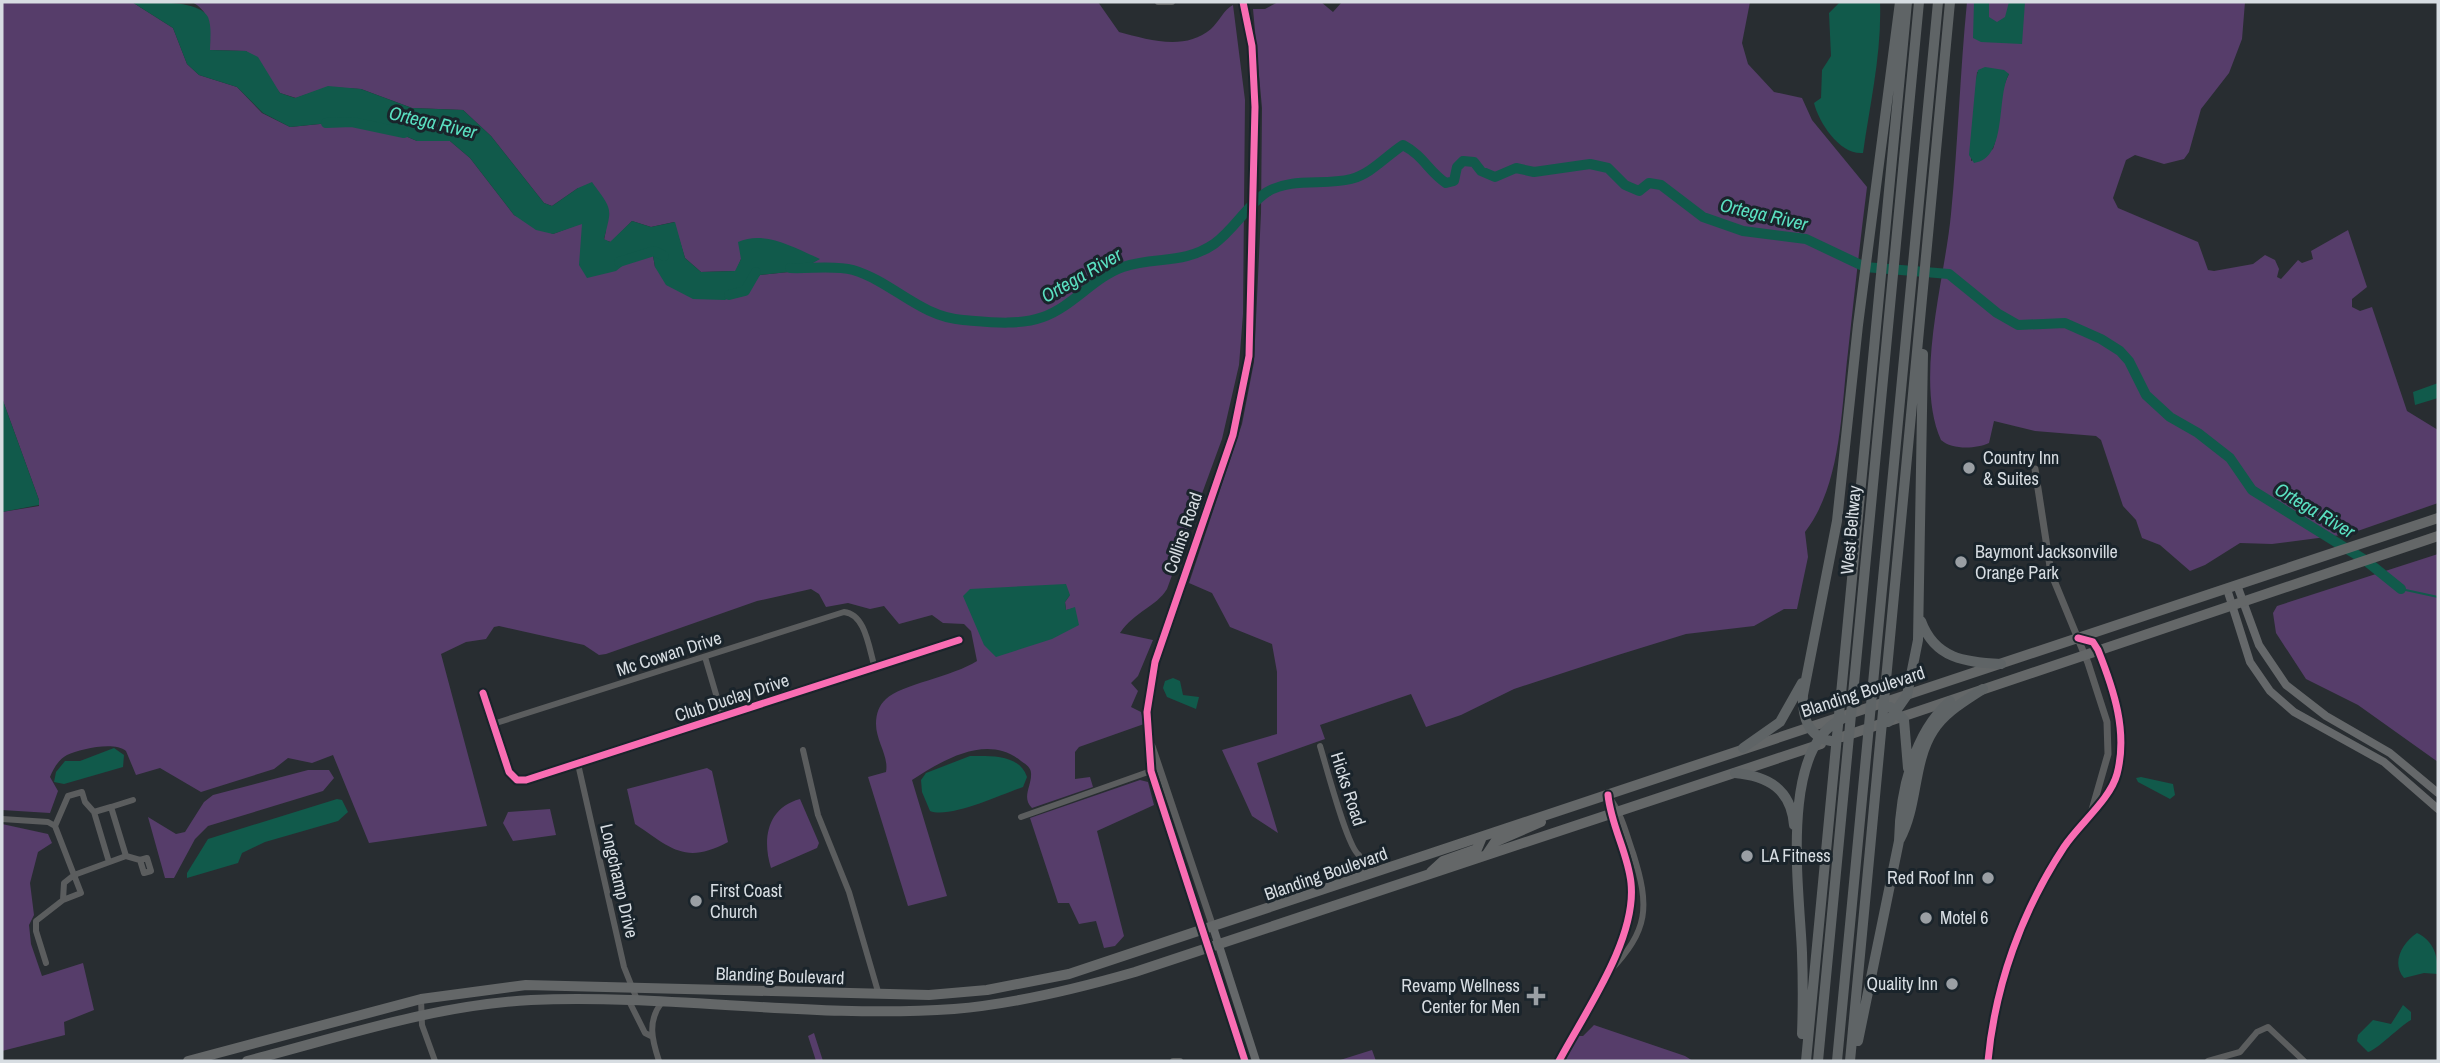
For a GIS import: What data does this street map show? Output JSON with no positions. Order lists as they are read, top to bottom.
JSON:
{
  "streets": {
    "highway": ["West Beltway"],
    "main road": ["Collins Road", "Blanding Boulevard"],
    "street": [
      "Mc Cowan Drive",
      "Club Duclay Drive",
      "Hicks Road",
      "Longchamp Drive"
    ]
  },
  "crossings": [
    ["Collins Road", "Blanding Boulevard"],
    ["Mc Cowan Drive", "Club Duclay Drive"],
    ["Blanding Boulevard", "Hicks Road"],
    ["Blanding Boulevard", "Longchamp Drive"],
    ["Club Duclay Drive", "Longchamp Drive"]
  ],
  "water": ["Ortega River"],
  "places": {
    "other": [
      "Country Inn & Suites",
      "Baymont Jacksonville Orange Park",
      "LA Fitness",
      "Red Roof Inn",
      "First Coast Church",
      "Motel 6",
      "Quality Inn"
    ],
    "health": ["Revamp Wellness Center for Men"]
  }
}
